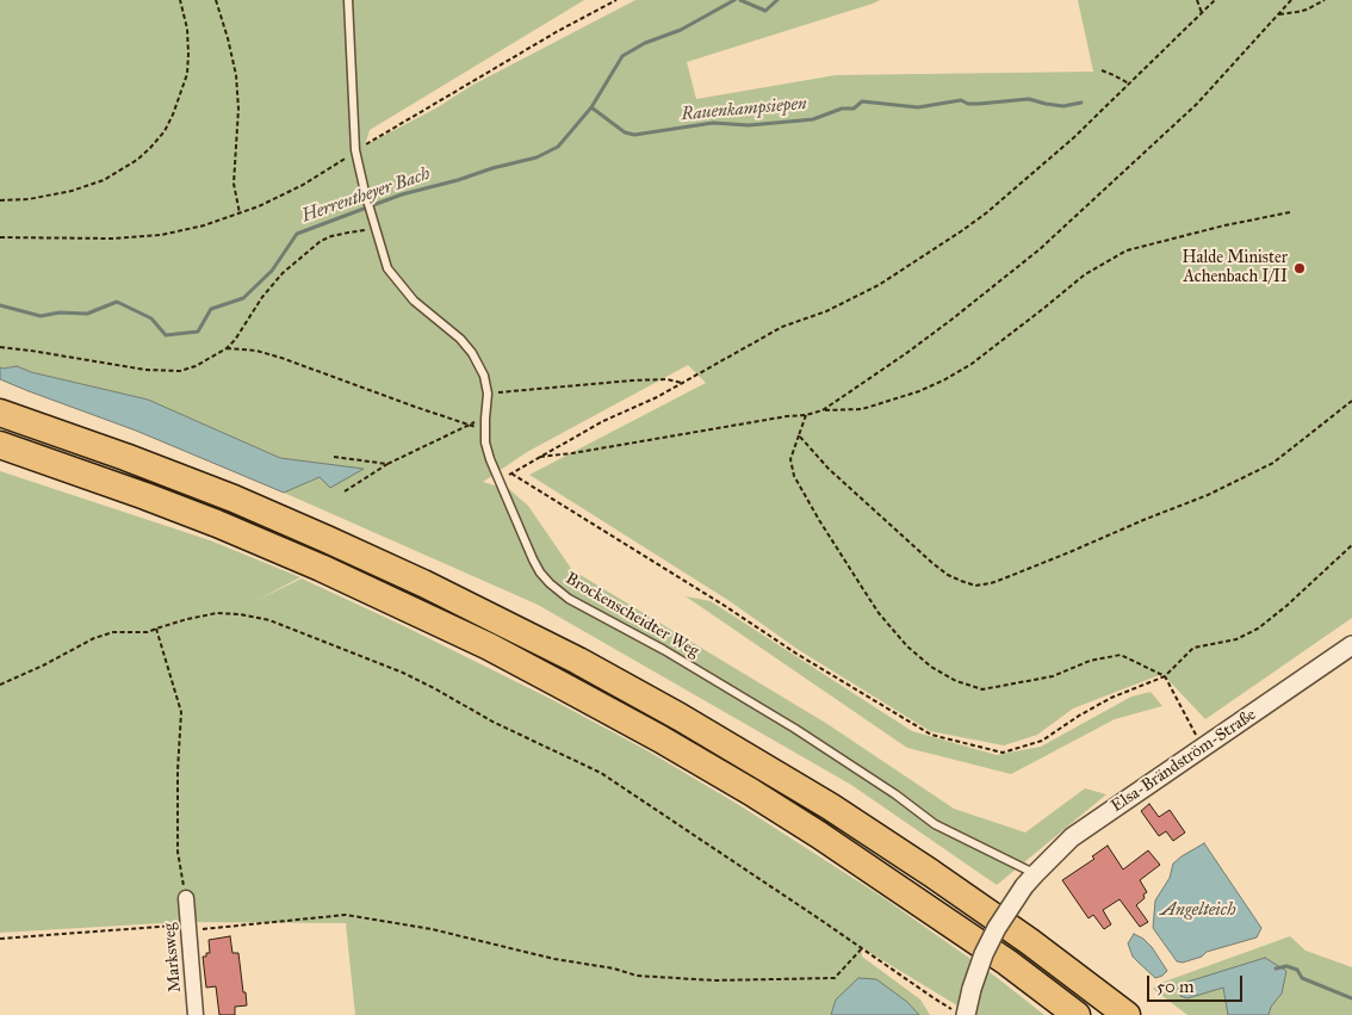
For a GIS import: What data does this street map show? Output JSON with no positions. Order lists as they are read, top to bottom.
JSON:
{
  "streets": {
    "street": ["Elsa-Brändström-Straße", "Marksweg"],
    "lane": ["Brockenscheidter Weg"]
  },
  "crossings": [
    ["Brockenscheidter Weg", "Elsa-Brändström-Straße"]
  ],
  "water": ["Rauenkampsiepen", "Herrentheyer Bach", "Angelteich"],
  "places": ["Halde Minister Achenbach I/II"],
  "scale_bar": "50 m"
}
